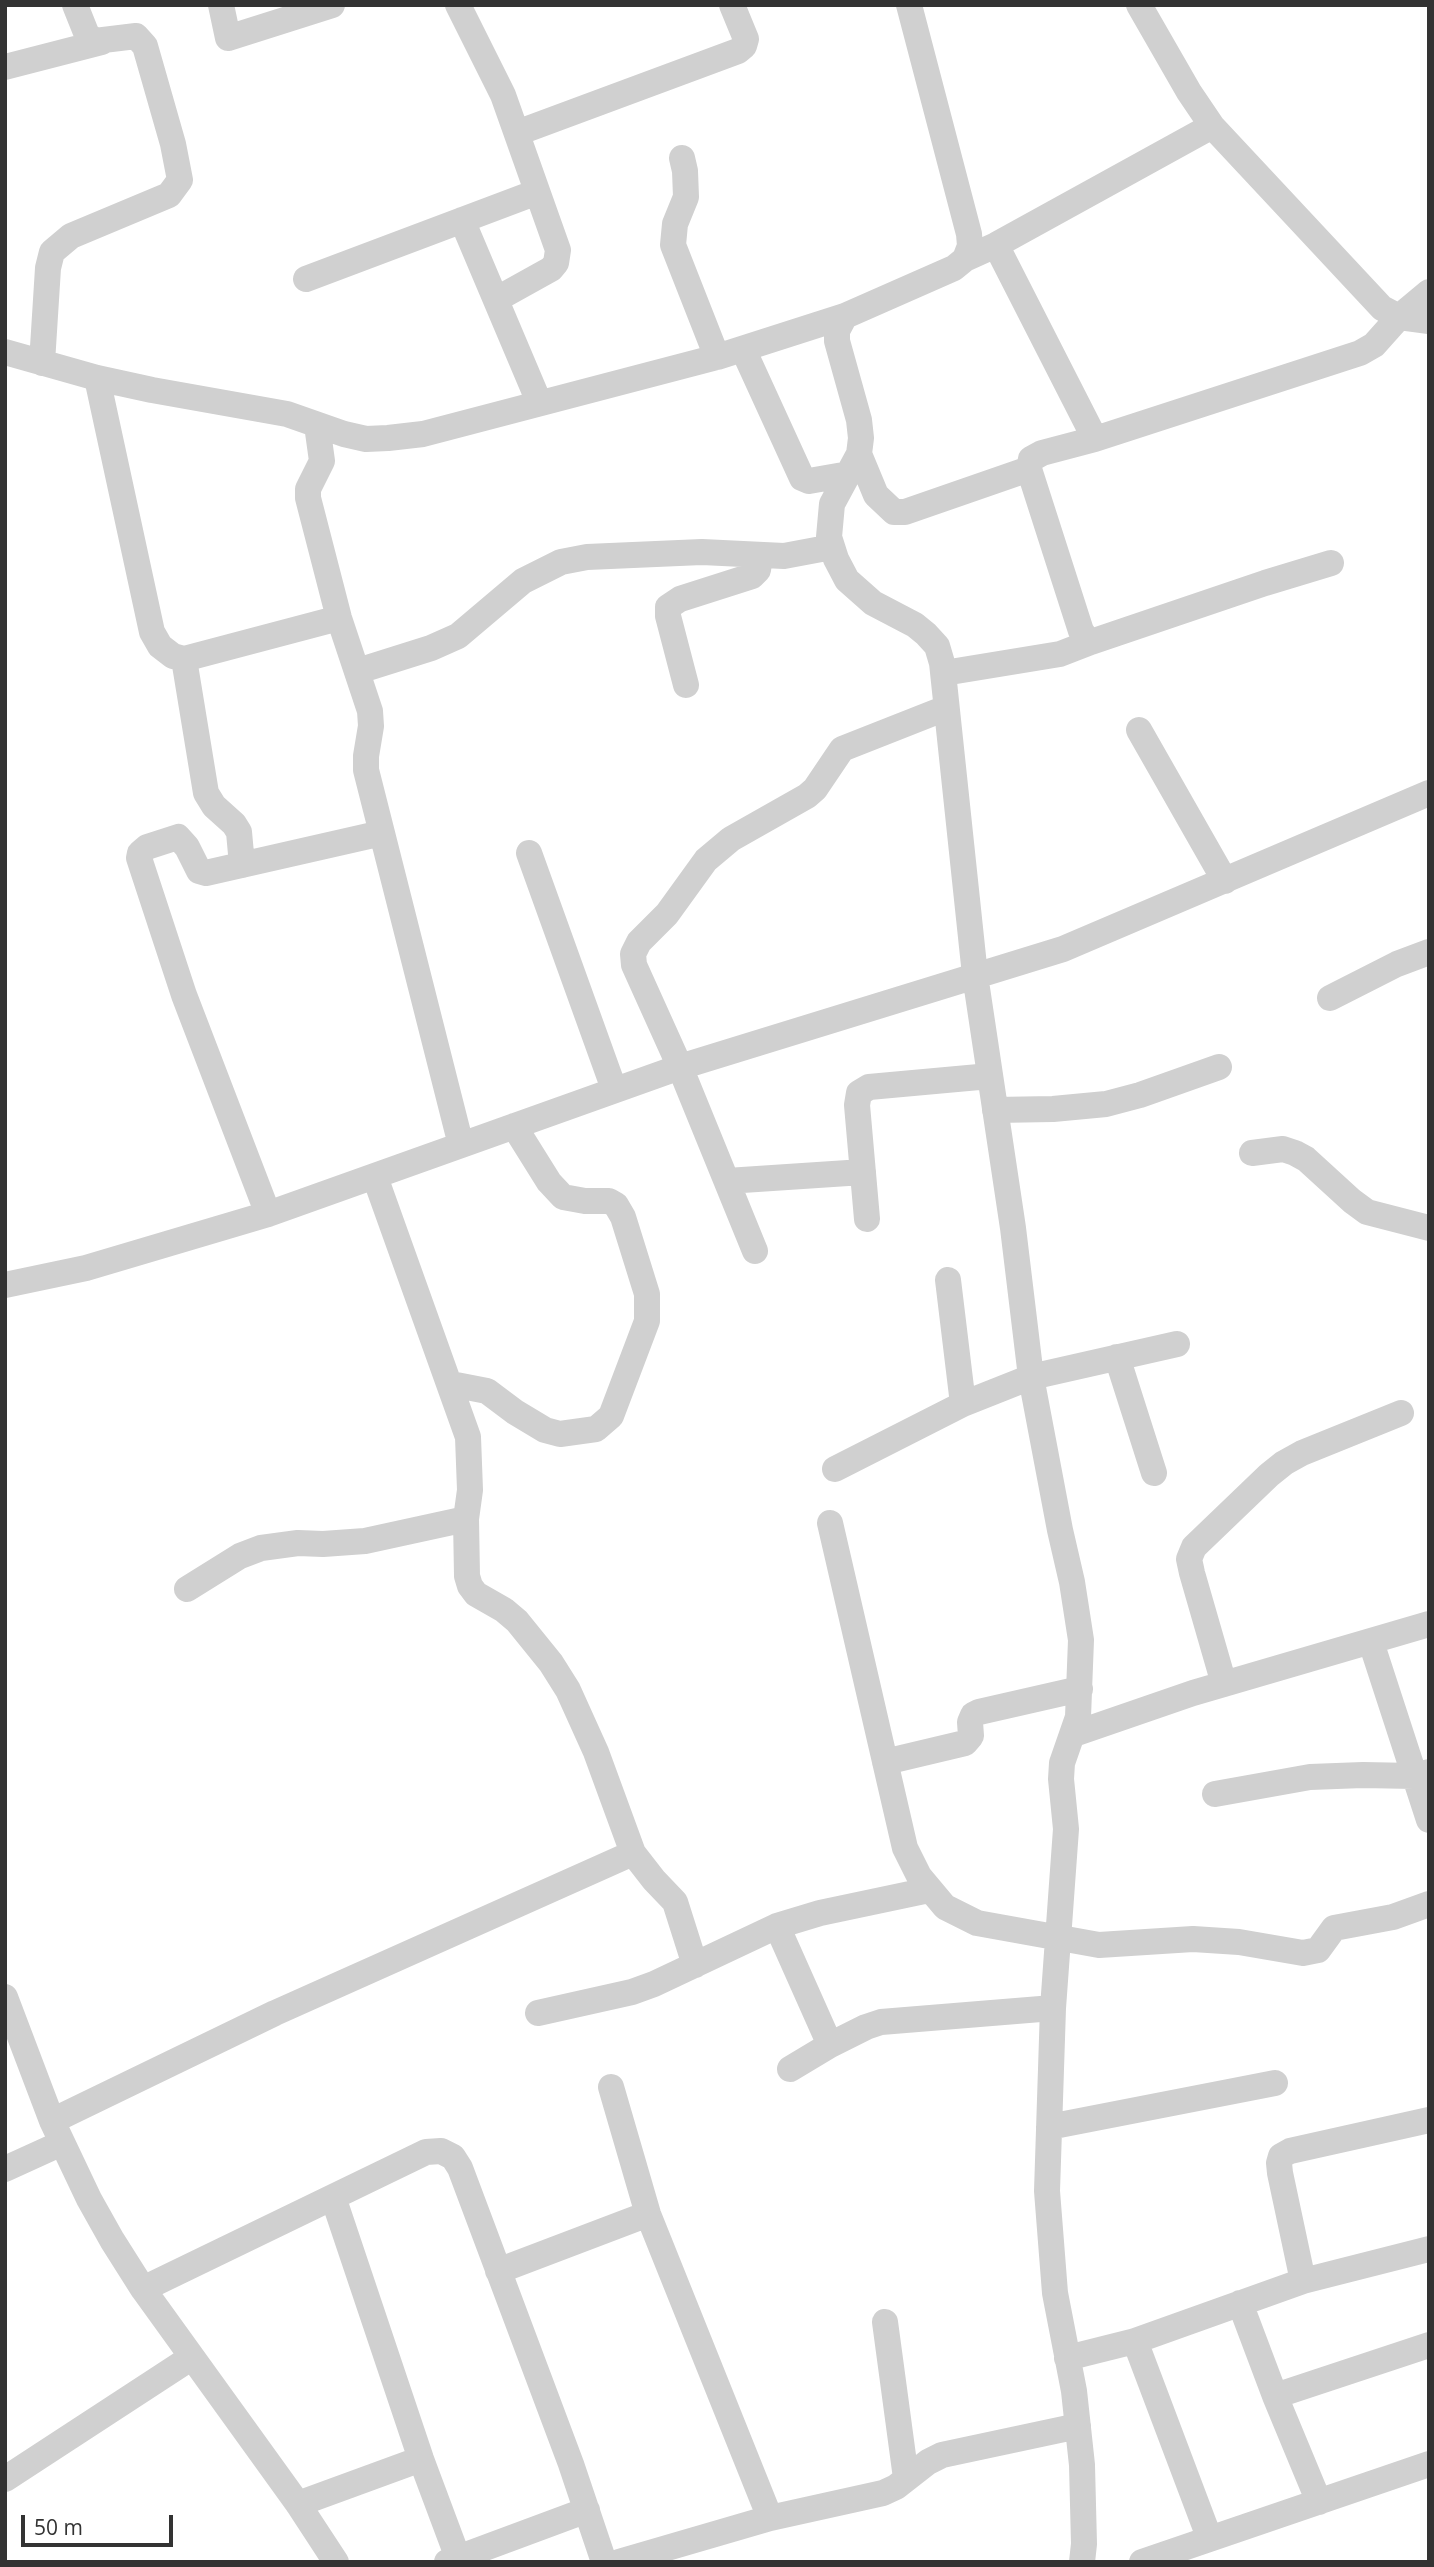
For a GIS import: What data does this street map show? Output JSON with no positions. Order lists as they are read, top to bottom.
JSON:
{
  "scale_bar": "50 m"
}
